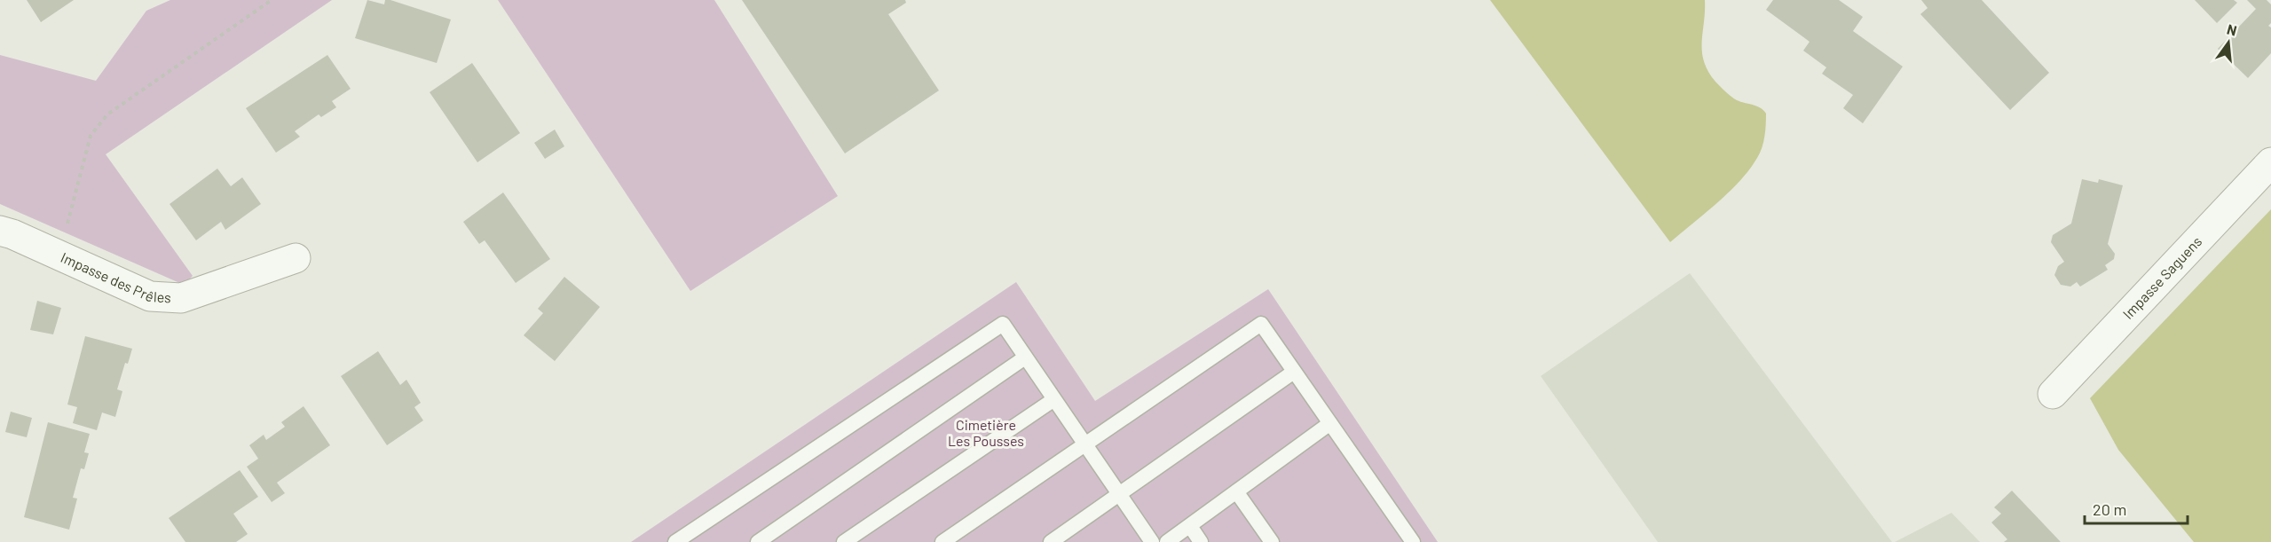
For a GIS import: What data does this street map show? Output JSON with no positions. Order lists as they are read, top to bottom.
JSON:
{
  "streets": {
    "street": ["Impasse des Prêles", "Impasse Saguens"]
  },
  "parks": ["Cimetière Les Pousses"],
  "scale_bar": "20 m",
  "north": "top"
}
